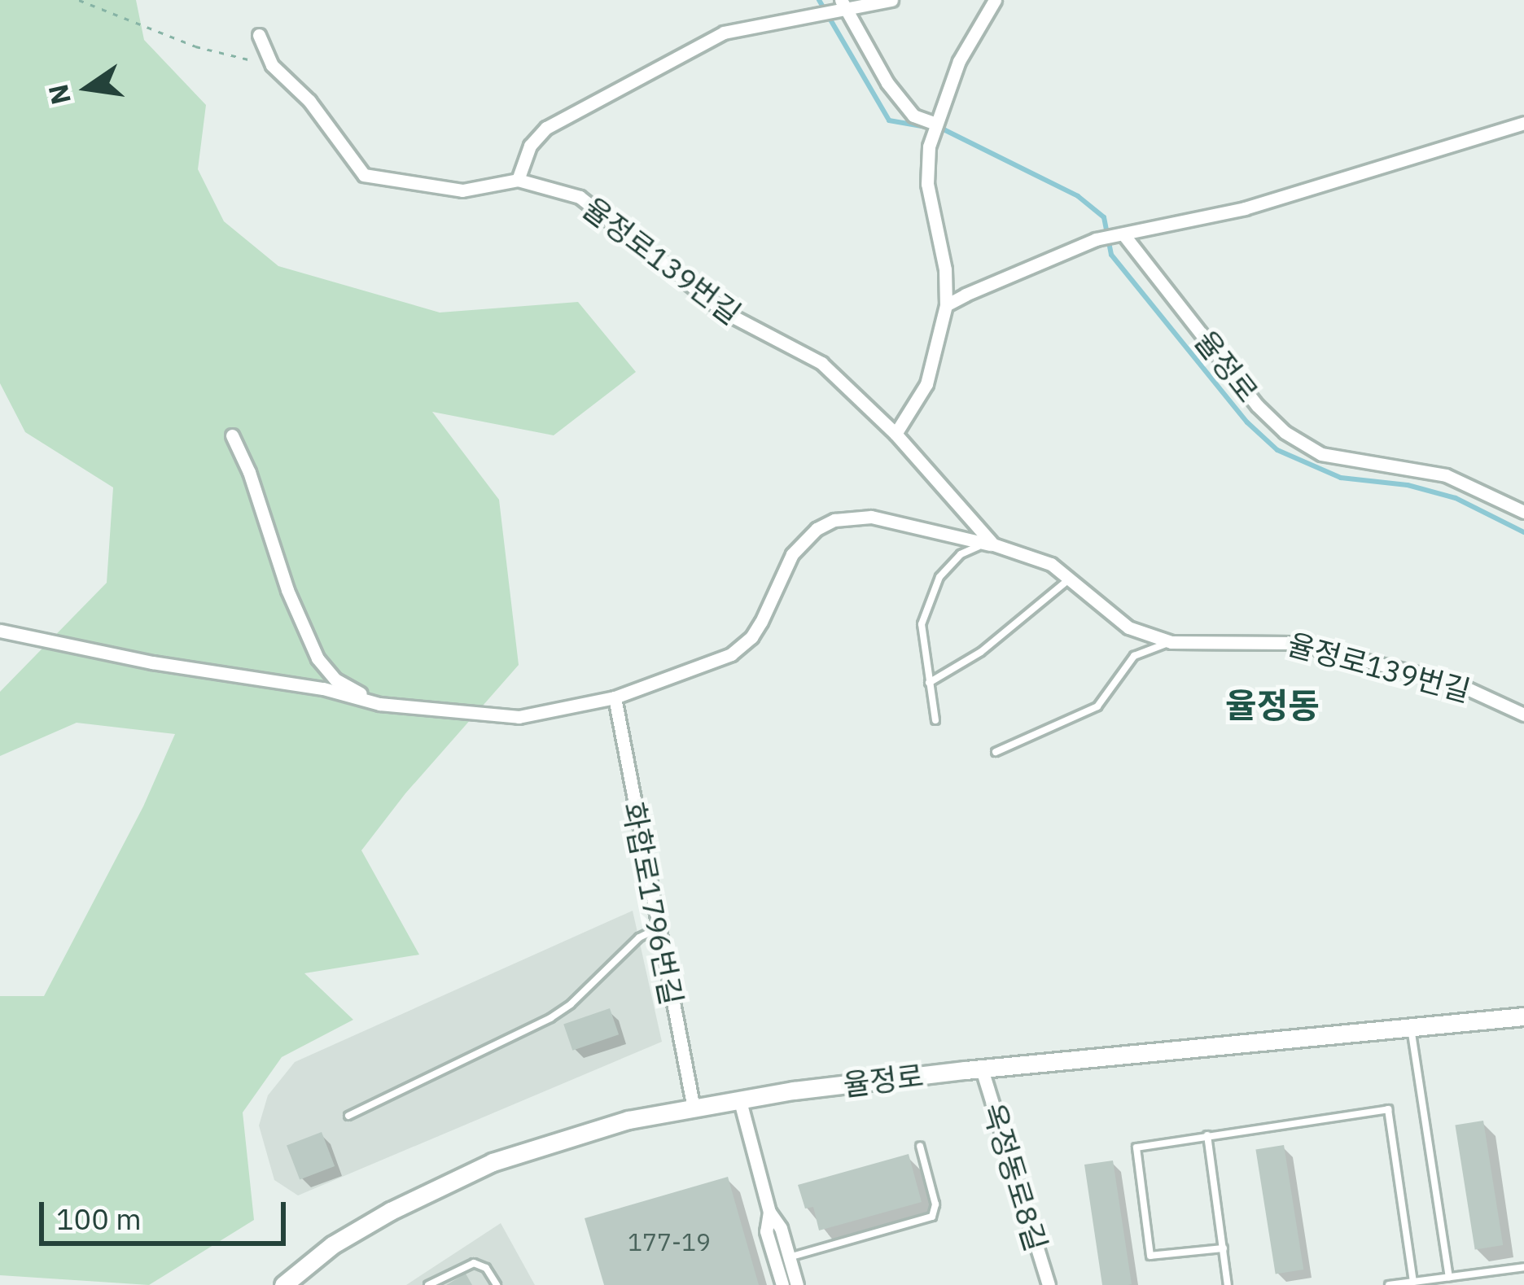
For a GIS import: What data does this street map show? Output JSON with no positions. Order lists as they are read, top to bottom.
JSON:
{
  "streets": {
    "main road": ["율정로"],
    "street": ["율정로139번길", "화합로1796번길", "옥정동로8길"]
  },
  "crossings": [
    ["율정로", "화합로1796번길"],
    ["율정로", "옥정동로8길"]
  ],
  "districts": ["율정동"],
  "house_numbers": ["177-19"],
  "scale_bar": "100 m",
  "north": "left"
}
